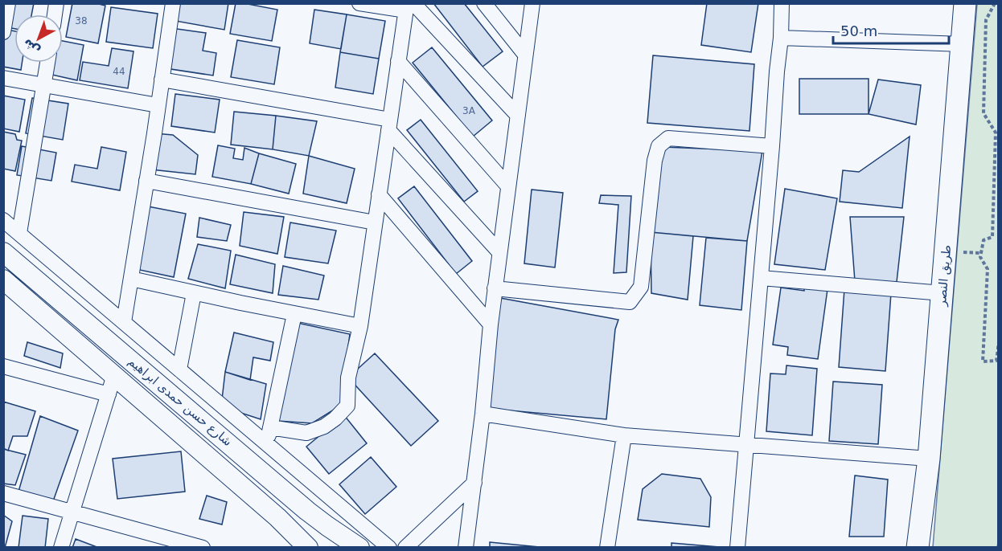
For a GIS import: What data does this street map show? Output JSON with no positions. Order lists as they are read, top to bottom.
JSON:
{
  "streets": {
    "main road": ["طريق النصر", "شارع حسن حمدى ابراهيم"]
  },
  "house_numbers": ["38", "44", "3A"],
  "scale_bar": "50 m",
  "north": "bottom left"
}
